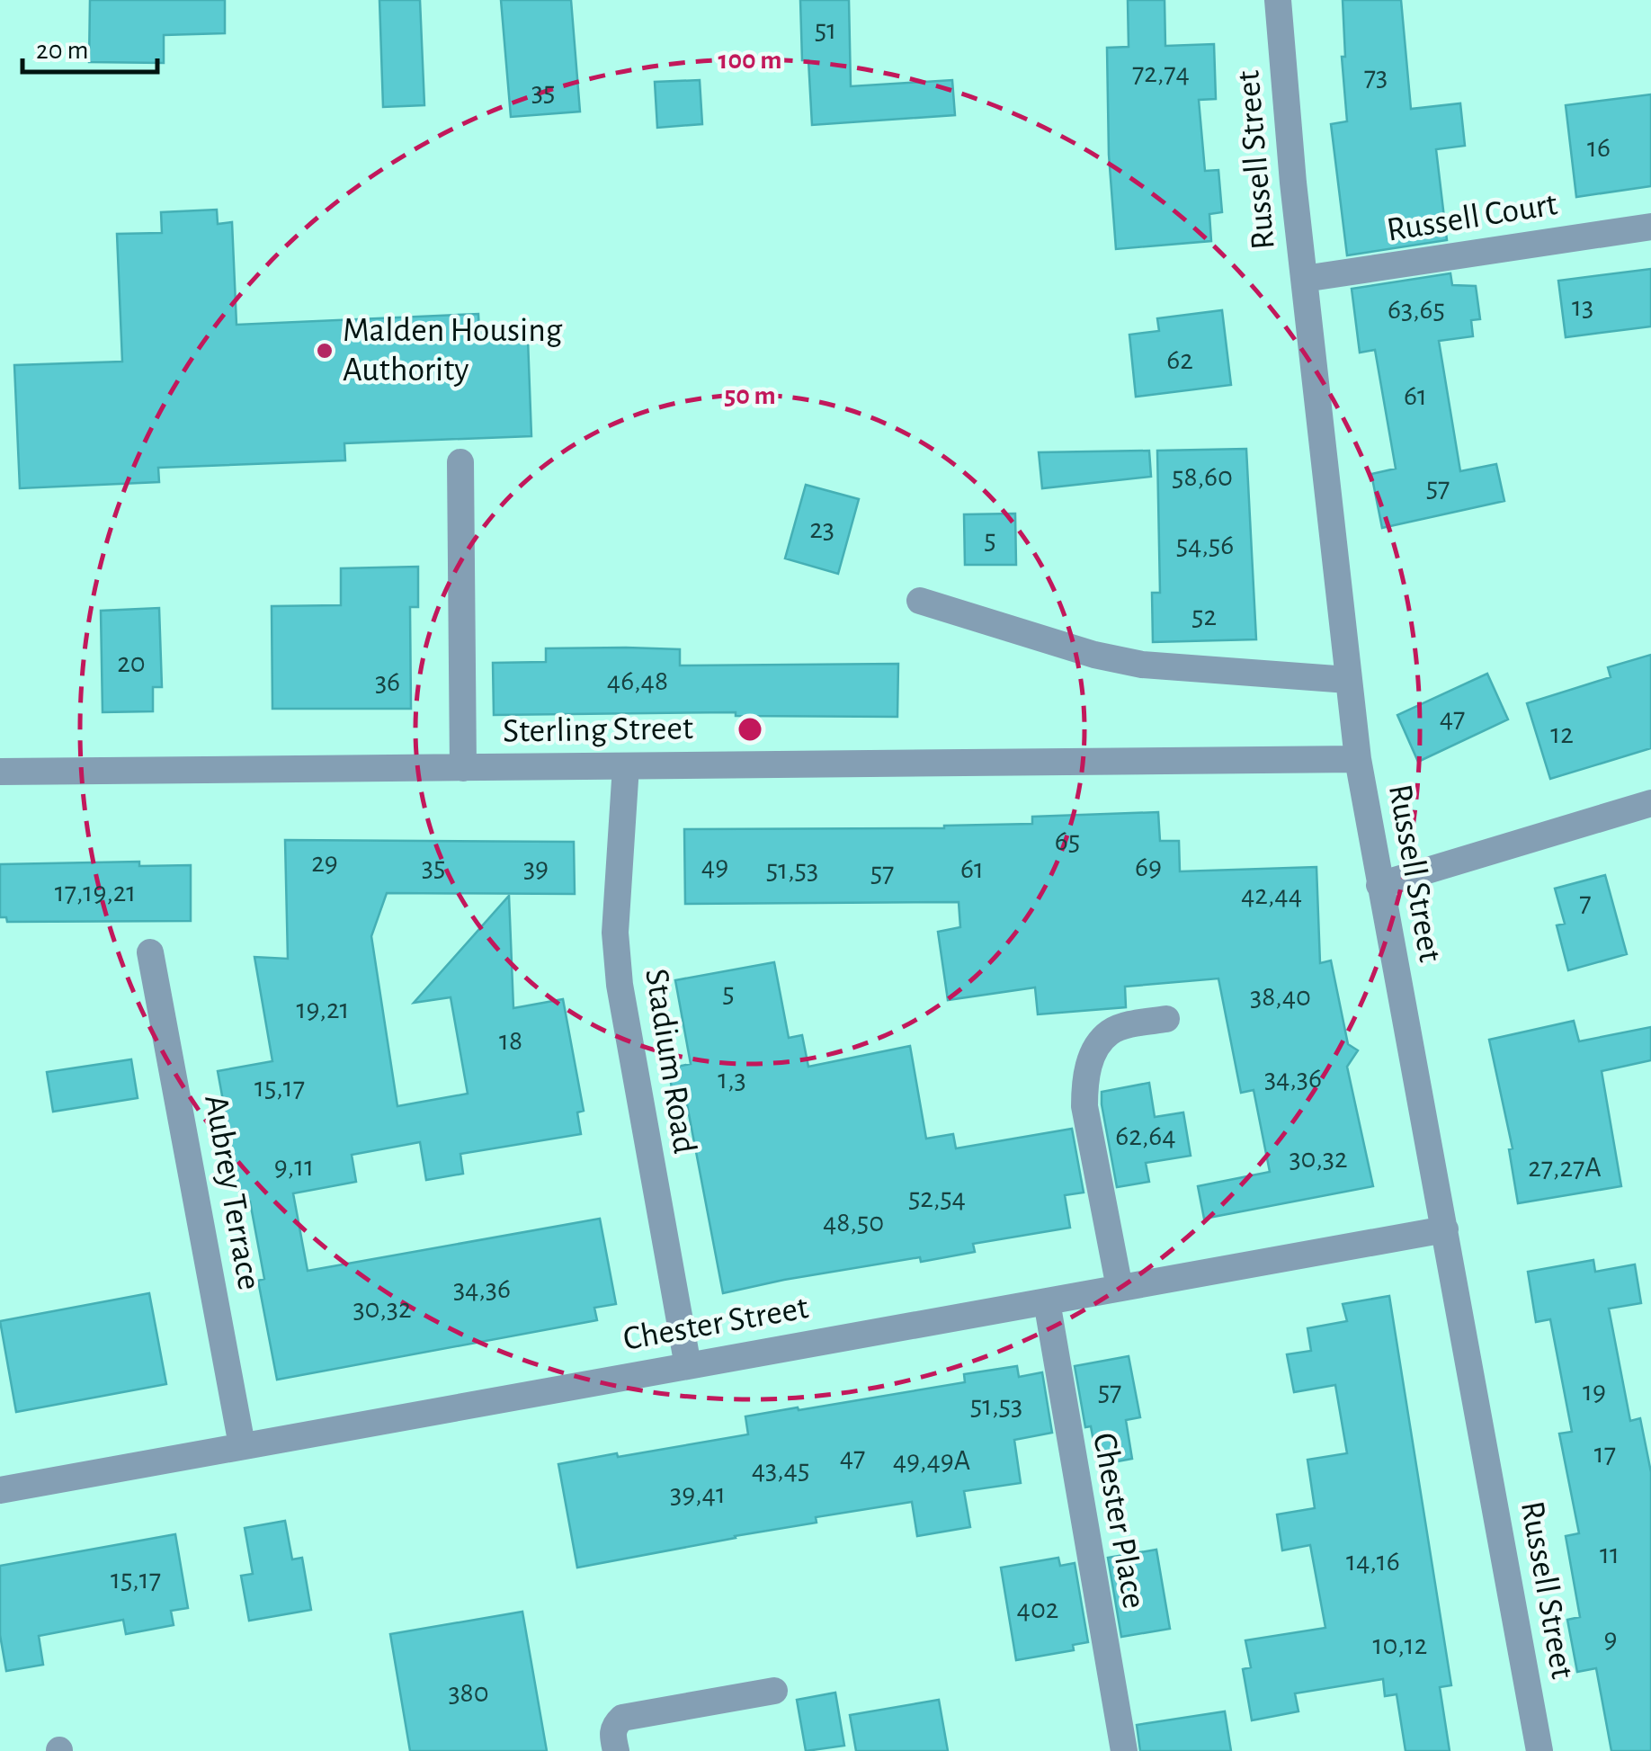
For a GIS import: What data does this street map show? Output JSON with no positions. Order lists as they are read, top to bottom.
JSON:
{
  "streets": {
    "street": [
      "Russell Street",
      "Russell Court",
      "Sterling Street",
      "Stadium Road",
      "Aubrey Terrace",
      "Chester Street",
      "Chester Place"
    ]
  },
  "crossings": [
    ["Russell Street", "Russell Court"],
    ["Russell Street", "Sterling Street"],
    ["Russell Street", "Chester Street"],
    ["Sterling Street", "Stadium Road"],
    ["Stadium Road", "Chester Street"],
    ["Aubrey Terrace", "Chester Street"],
    ["Chester Street", "Chester Place"]
  ],
  "places": ["Malden Housing Authority"],
  "house_numbers": [
    "51",
    "72,74",
    "73",
    "35",
    "16",
    "13",
    "63,65",
    "62",
    "61",
    "58,60",
    "57",
    "23",
    "5",
    "54,56",
    "52",
    "20",
    "46,48",
    "36",
    "47",
    "12",
    "65",
    "29",
    "49",
    "35",
    "69",
    "39",
    "61",
    "51,53",
    "57",
    "17,19,21",
    "42,44",
    "7",
    "5",
    "38,40",
    "19,21",
    "18",
    "34,36",
    "1,3",
    "15,17",
    "62,64",
    "30,32",
    "9,11",
    "27,27A",
    "52,54",
    "48,50",
    "34,36",
    "30,32",
    "57",
    "19",
    "51,53",
    "17",
    "47",
    "49,49A",
    "43,45",
    "39,41",
    "11",
    "14,16",
    "15,17",
    "402",
    "9",
    "10,12",
    "380"
  ],
  "scale_bar": "20 m",
  "rings": ["100 m", "50 m"]
}
